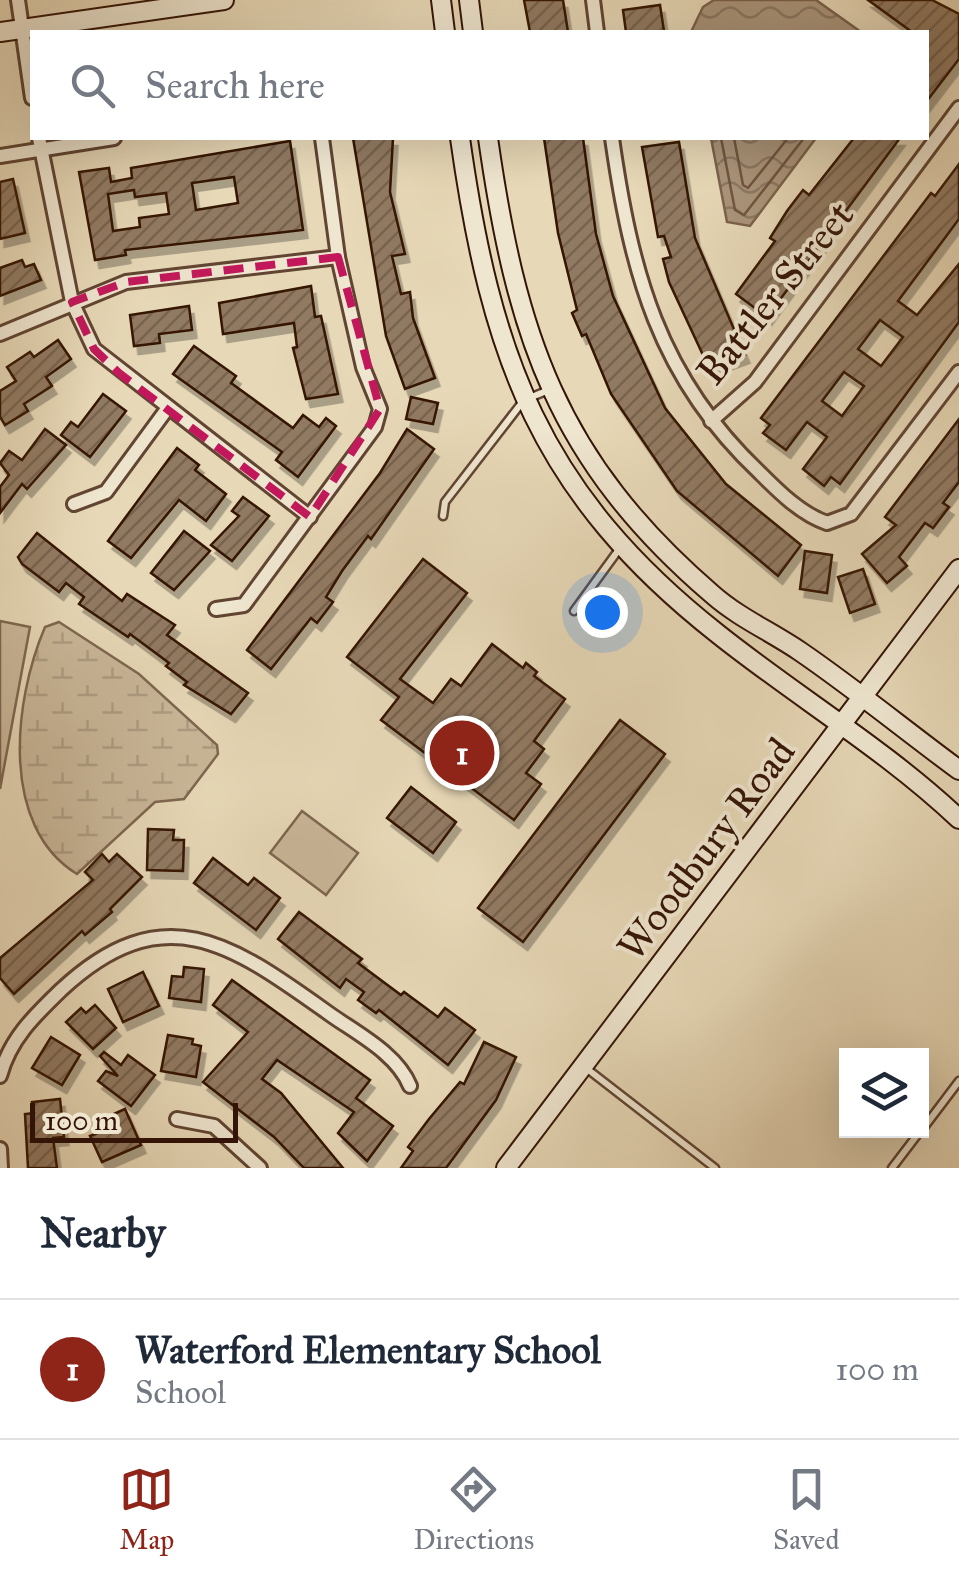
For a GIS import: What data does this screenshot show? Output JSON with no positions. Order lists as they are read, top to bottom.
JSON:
{
  "streets": {
    "street": ["Battler Street", "Woodbury Road"]
  },
  "scale_bar": "100 m",
  "page": {
    "search": "Search here",
    "pins": "1",
    "scale": "100 m",
    "heading": "Nearby",
    "list": [
      {
        "mark": "1",
        "name": "Waterford Elementary School",
        "note": "School",
        "value": "100 m"
      }
    ],
    "nav": ["Map", "Directions", "Saved"]
  }
}
